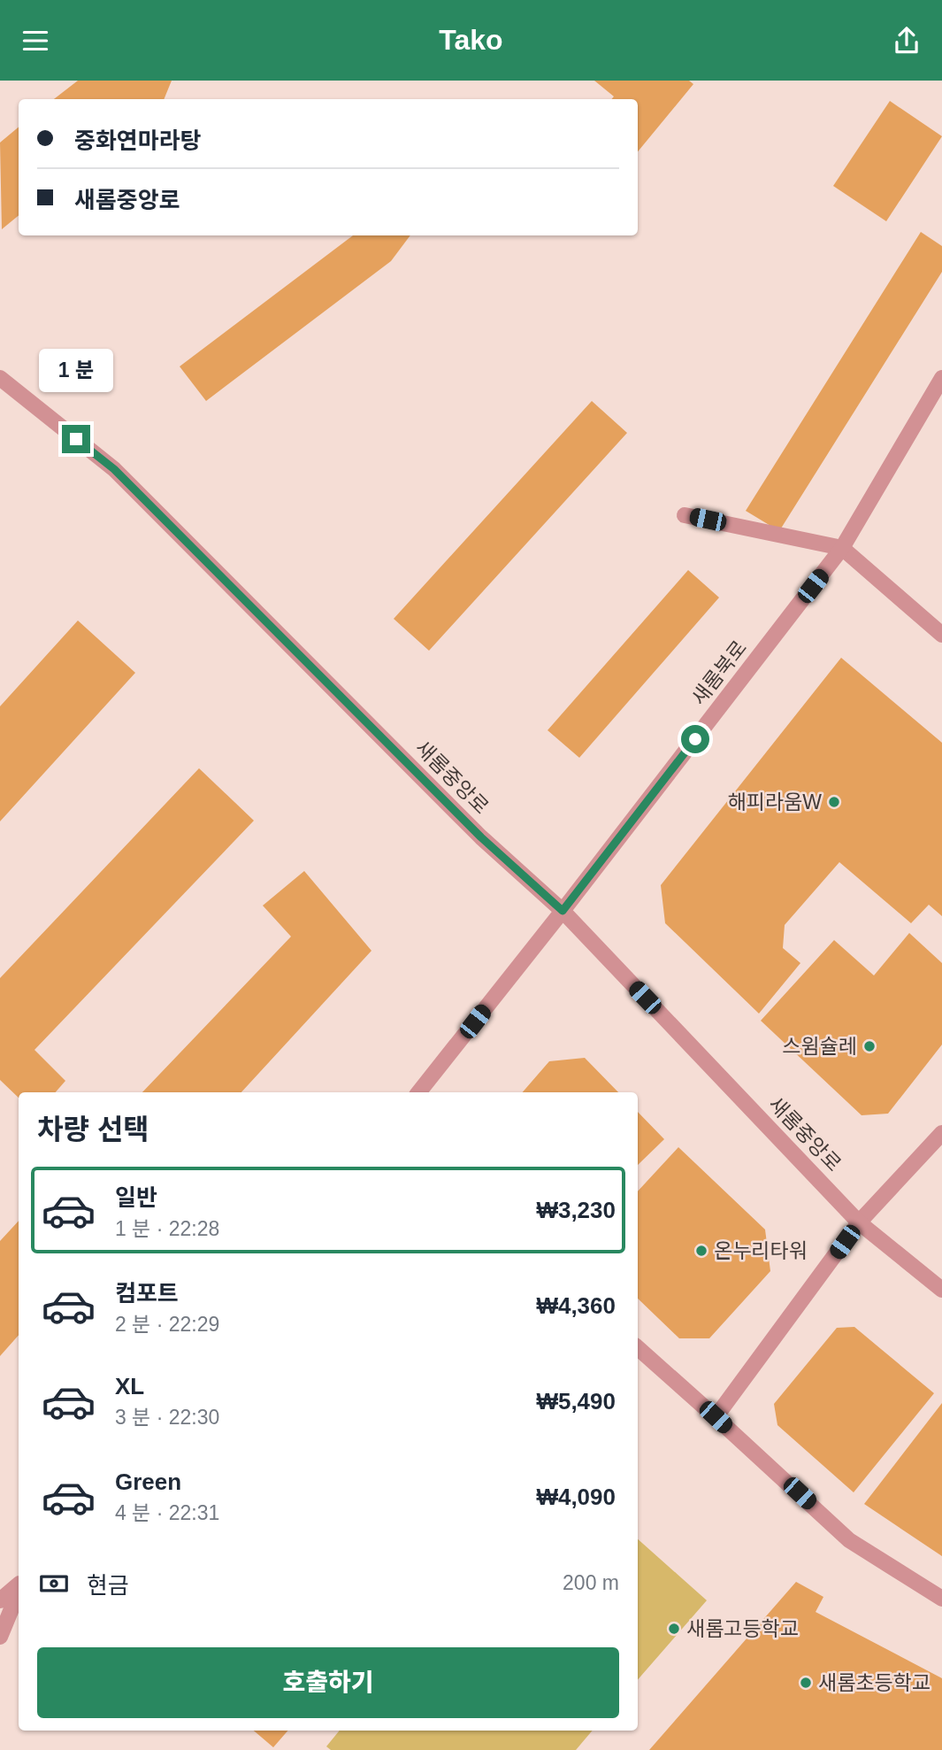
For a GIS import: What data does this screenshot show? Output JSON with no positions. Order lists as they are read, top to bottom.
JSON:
{
  "streets": {
    "street": ["새롬북로", "새롬중앙로"]
  },
  "crossings": [
    ["새롬북로", "새롬중앙로"]
  ],
  "places": [
    "해피라움W",
    "스윔슐레",
    "온누리타워",
    "새롬고등학교",
    "새롬초등학교"
  ],
  "page": {
    "header": "Tako",
    "banner": ["중화연마라탕", "새롬중앙로"],
    "bubble": "1 분",
    "heading": "차량 선택",
    "list": [
      {
        "name": "일반",
        "note": "1 분 · 22:28",
        "value": "₩3,230"
      },
      {
        "name": "컴포트",
        "note": "2 분 · 22:29",
        "value": "₩4,360"
      },
      {
        "name": "XL",
        "note": "3 분 · 22:30",
        "value": "₩5,490"
      },
      {
        "name": "Green",
        "note": "4 분 · 22:31",
        "value": "₩4,090"
      }
    ],
    "pay": ["현금", "200 m"],
    "buttons": "호출하기"
  }
}
